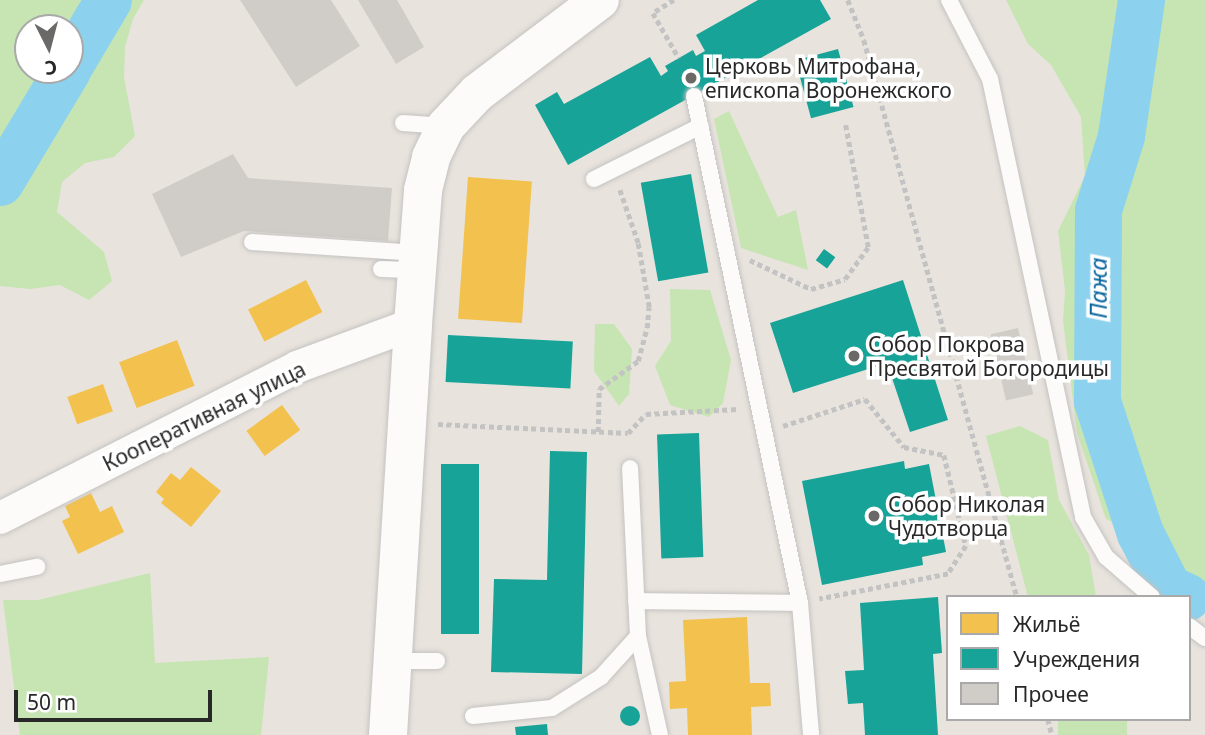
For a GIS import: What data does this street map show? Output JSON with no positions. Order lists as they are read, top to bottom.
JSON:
{
  "streets": {
    "street": ["Кооперативная улица"]
  },
  "water": ["Пажа"],
  "places": ["Церковь Митрофана, епископа Воронежского", "Собор Покрова Пресвятой Богородицы", "Собор Николая Чудотворца"],
  "legend": ["Жильё", "Учреждения", "Прочее"],
  "scale_bar": "50 m",
  "north": "bottom"
}
